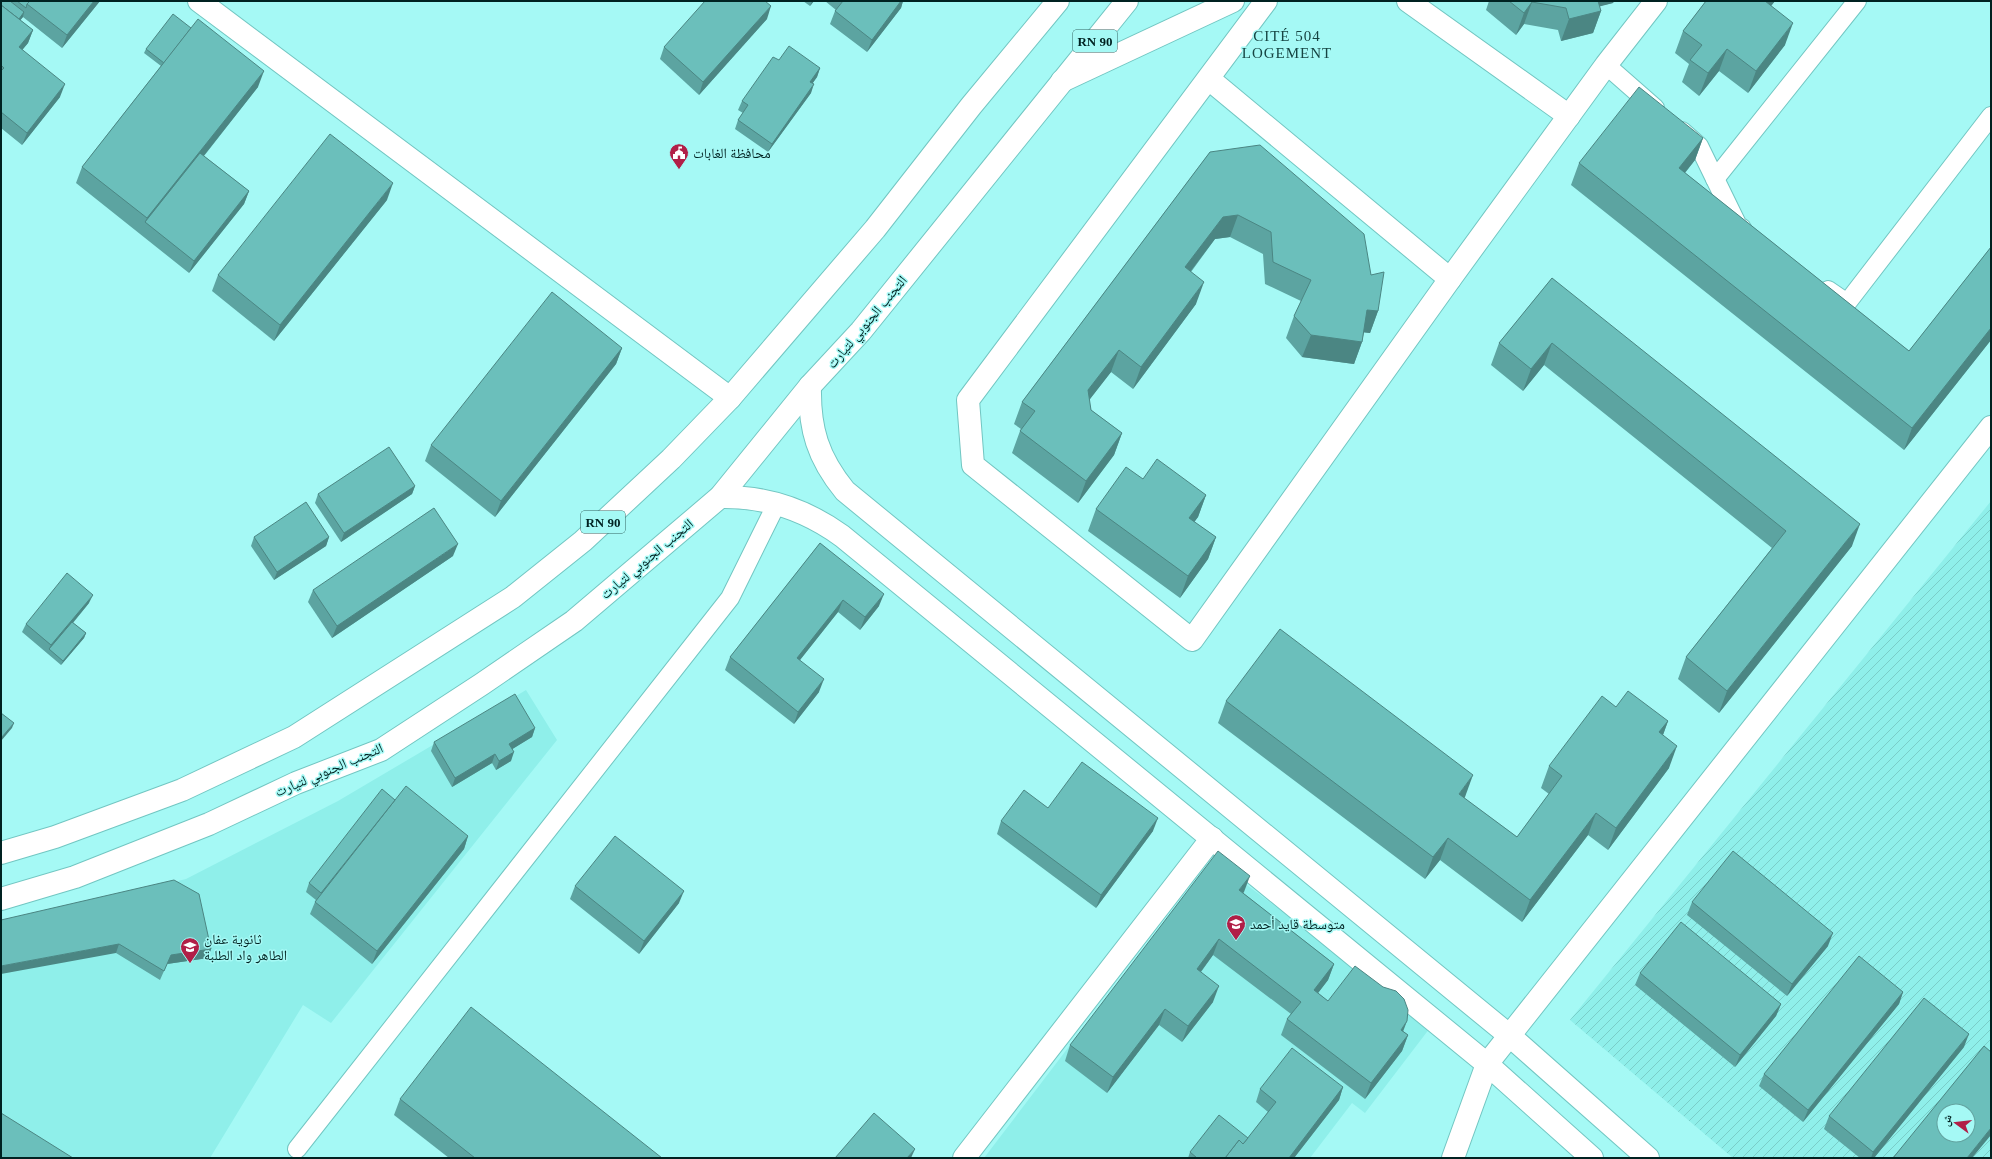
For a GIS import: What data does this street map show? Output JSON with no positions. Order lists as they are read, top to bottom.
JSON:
{
  "streets": {
    "main road": ["RN 90", "التجنب الجنوبي لتيارت"]
  },
  "districts": ["CITÉ 504 LOGEMENT"],
  "places": {
    "public building": ["محافظة الغابات"],
    "school or university": ["متوسطة قايد أحمد", "ثانوية عفان الطاهر واد الطلبة"]
  },
  "north": "left"
}
